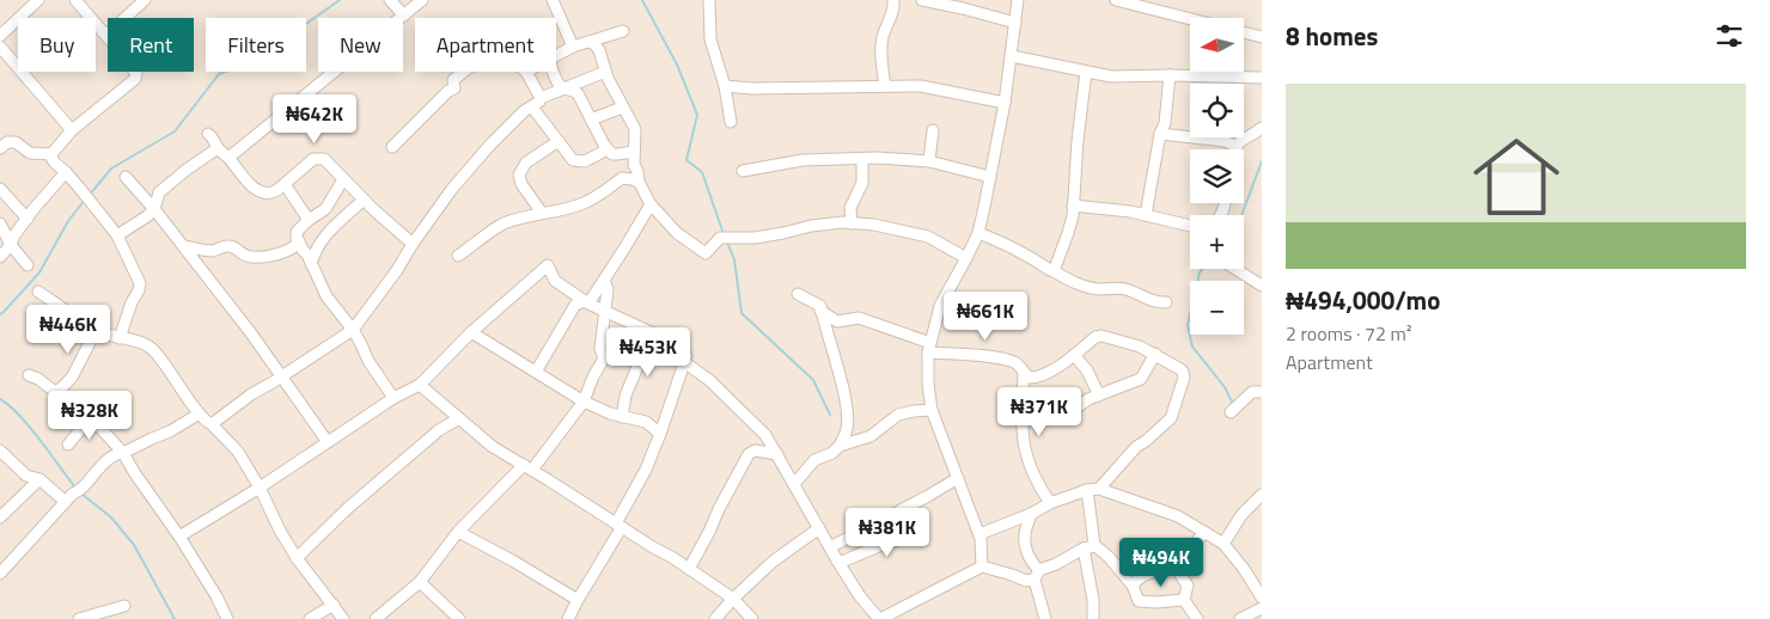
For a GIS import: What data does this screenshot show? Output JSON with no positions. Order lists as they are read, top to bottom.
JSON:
{
  "north": "left",
  "page": {
    "heading": "8 homes",
    "map_buttons": ["+", "−"],
    "chip": [
      "Buy",
      "Rent",
      "Filters",
      "New",
      "Apartment"
    ],
    "list": [
      {
        "name": "₦494,000/mo",
        "note": "2 rooms · 72 m² · Apartment"
      }
    ],
    "price": [
      "₦642K",
      "₦661K",
      "₦446K",
      "₦453K",
      "₦371K",
      "₦328K",
      "₦381K",
      "₦494K"
    ]
  }
}
